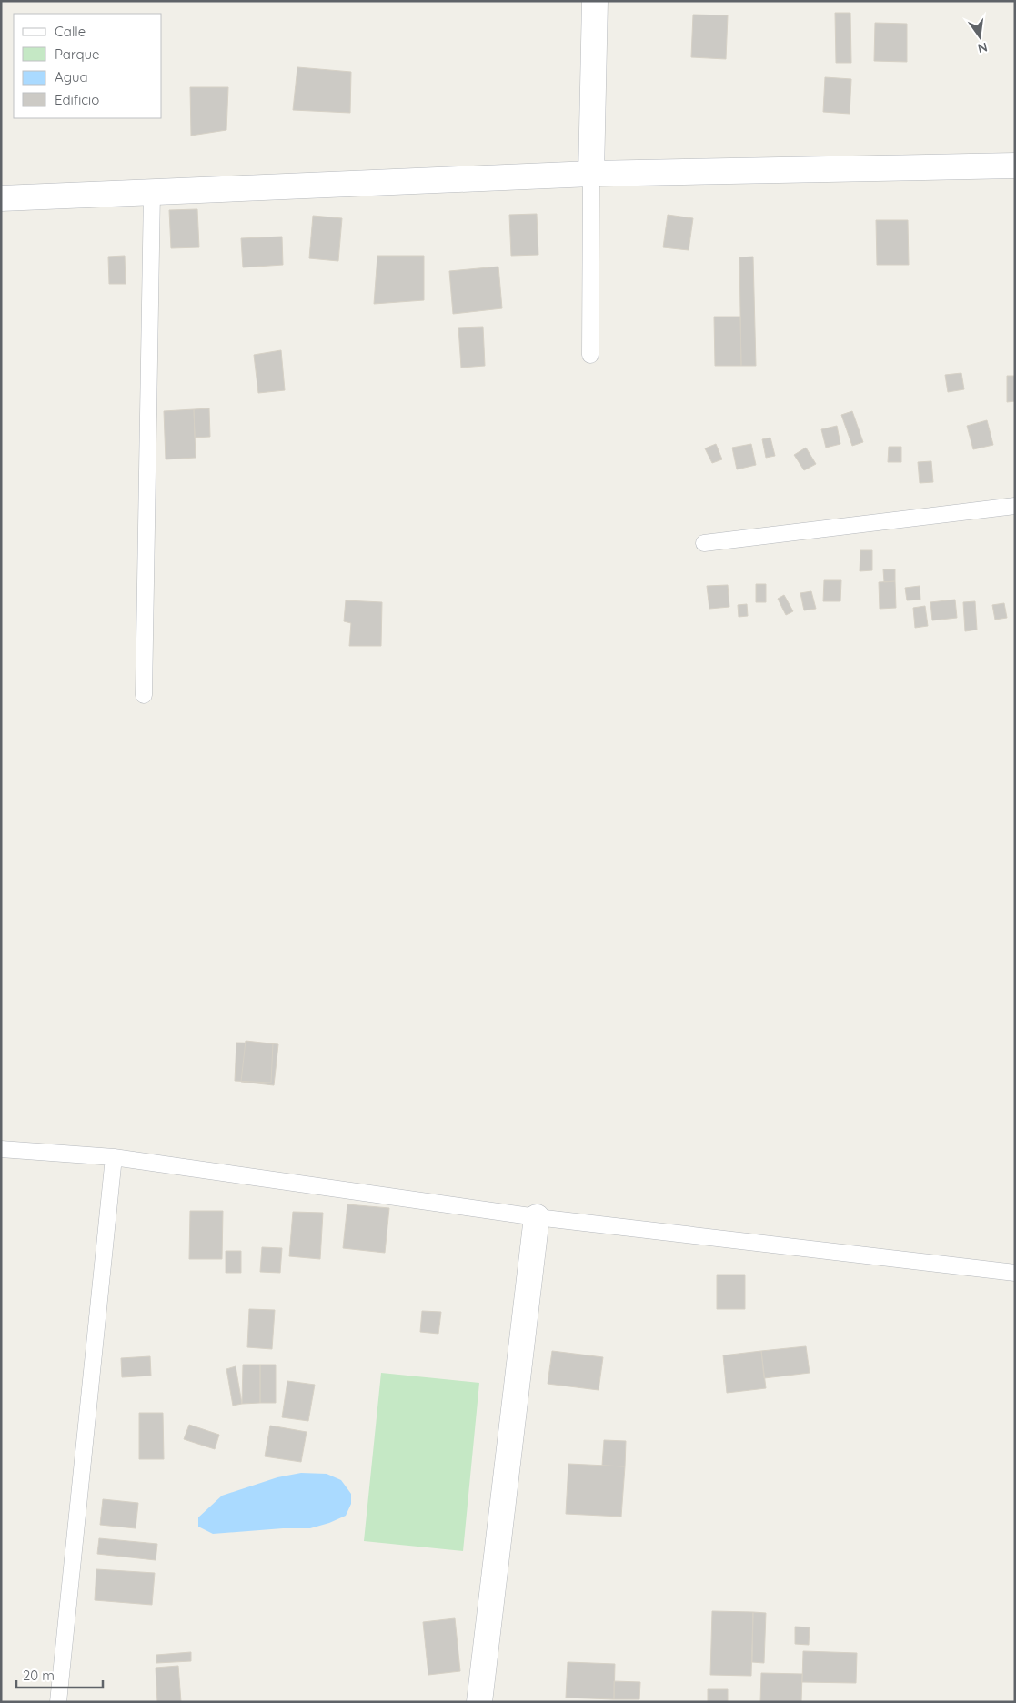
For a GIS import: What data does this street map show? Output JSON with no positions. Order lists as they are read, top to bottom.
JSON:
{
  "legend": [
    "Calle",
    "Parque",
    "Agua",
    "Edificio"
  ],
  "scale_bar": "20 m",
  "north": "bottom"
}
